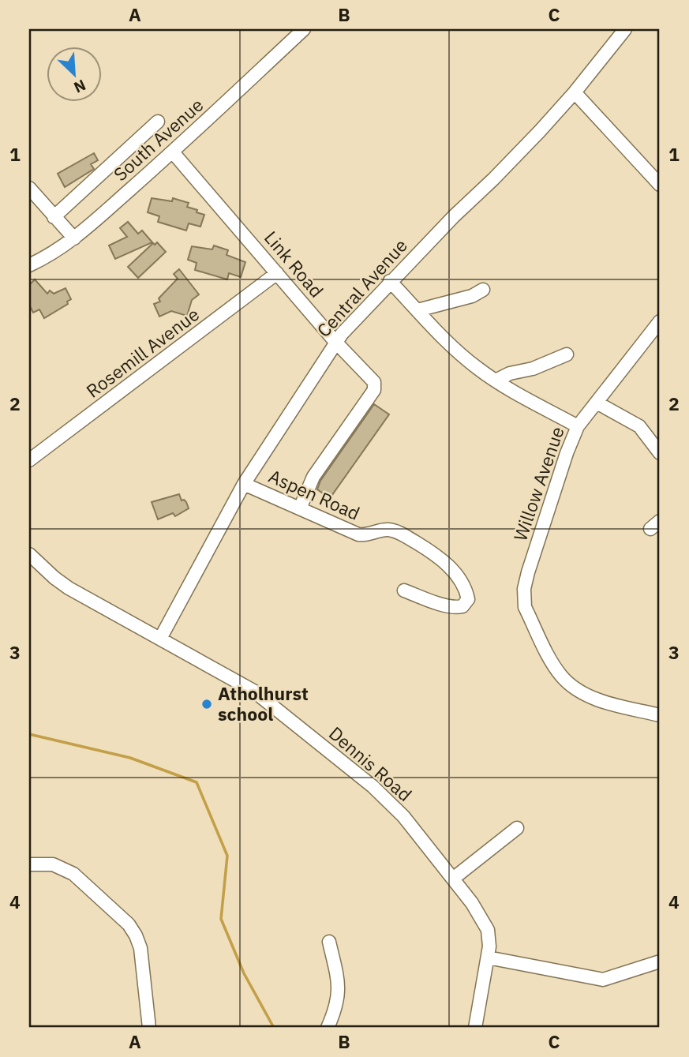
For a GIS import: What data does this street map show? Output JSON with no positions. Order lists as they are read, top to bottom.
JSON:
{
  "streets": {
    "street": [
      "South Avenue",
      "Link Road",
      "Central Avenue",
      "Rosemill Avenue",
      "Willow Avenue",
      "Aspen Road",
      "Dennis Road"
    ]
  },
  "crossings": [
    ["South Avenue", "Link Road"],
    ["Link Road", "Central Avenue"],
    ["Link Road", "Rosemill Avenue"],
    ["Link Road", "Aspen Road"],
    ["Central Avenue", "Aspen Road"],
    ["Central Avenue", "Dennis Road"]
  ],
  "places": ["Atholhurst school"],
  "north": "bottom right",
  "grid": {
    "columns": ["A", "B", "C"],
    "rows": [
      "1",
      "2",
      "3",
      "4"
    ]
  }
}
